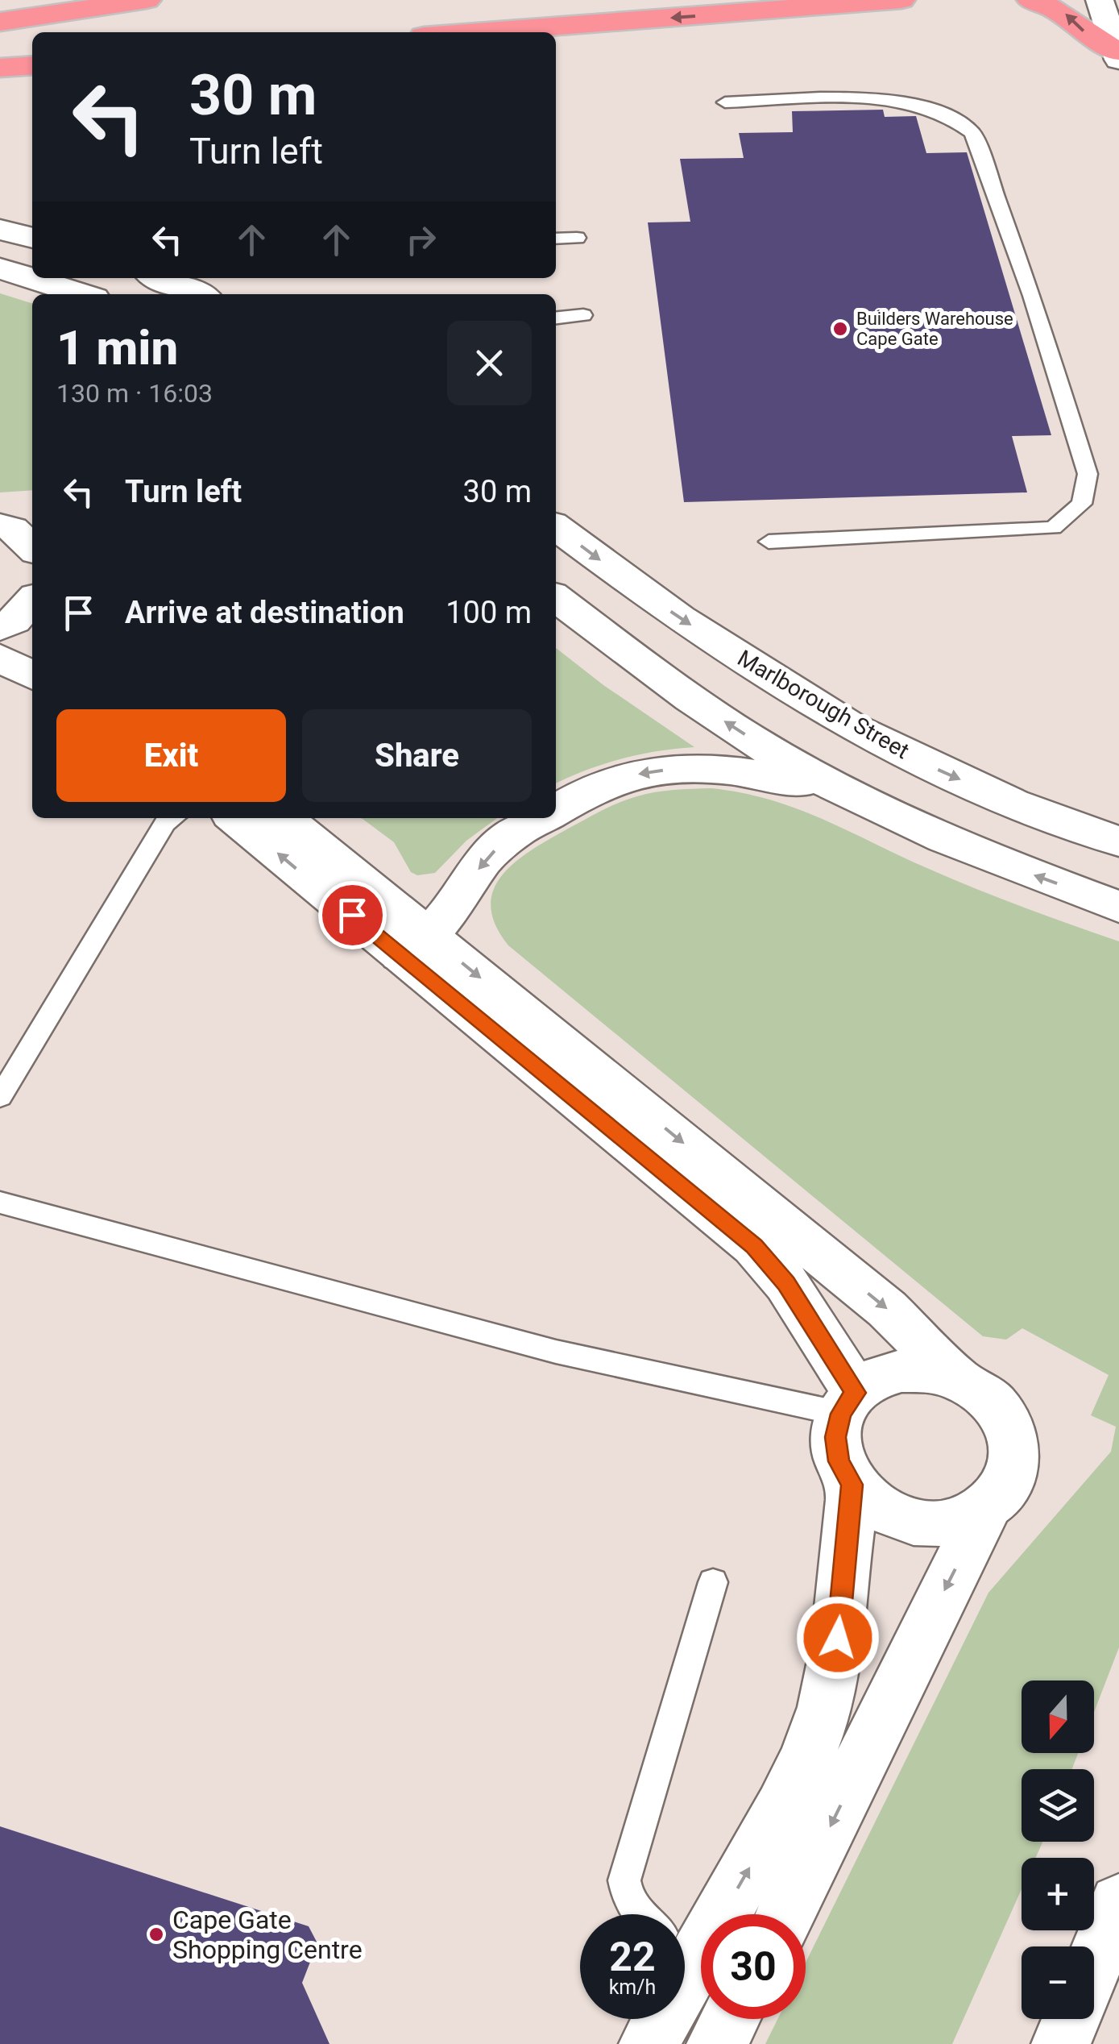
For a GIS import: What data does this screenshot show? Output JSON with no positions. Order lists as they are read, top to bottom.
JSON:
{
  "streets": {
    "street": ["Marlborough Street"]
  },
  "places": ["Builders Warehouse Cape Gate", "Cape Gate Shopping Centre"],
  "north": "bottom",
  "page": {
    "turn": ["30 m", "Turn left"],
    "heading": ["1 min", "130 m · 16:03"],
    "list": [
      {
        "name": "Turn left",
        "value": "30 m"
      },
      {
        "name": "Arrive at destination",
        "value": "100 m"
      }
    ],
    "buttons": ["Exit", "Share"],
    "map_buttons": ["+", "−"],
    "speed": "22 km/h",
    "limit": "30"
  }
}
